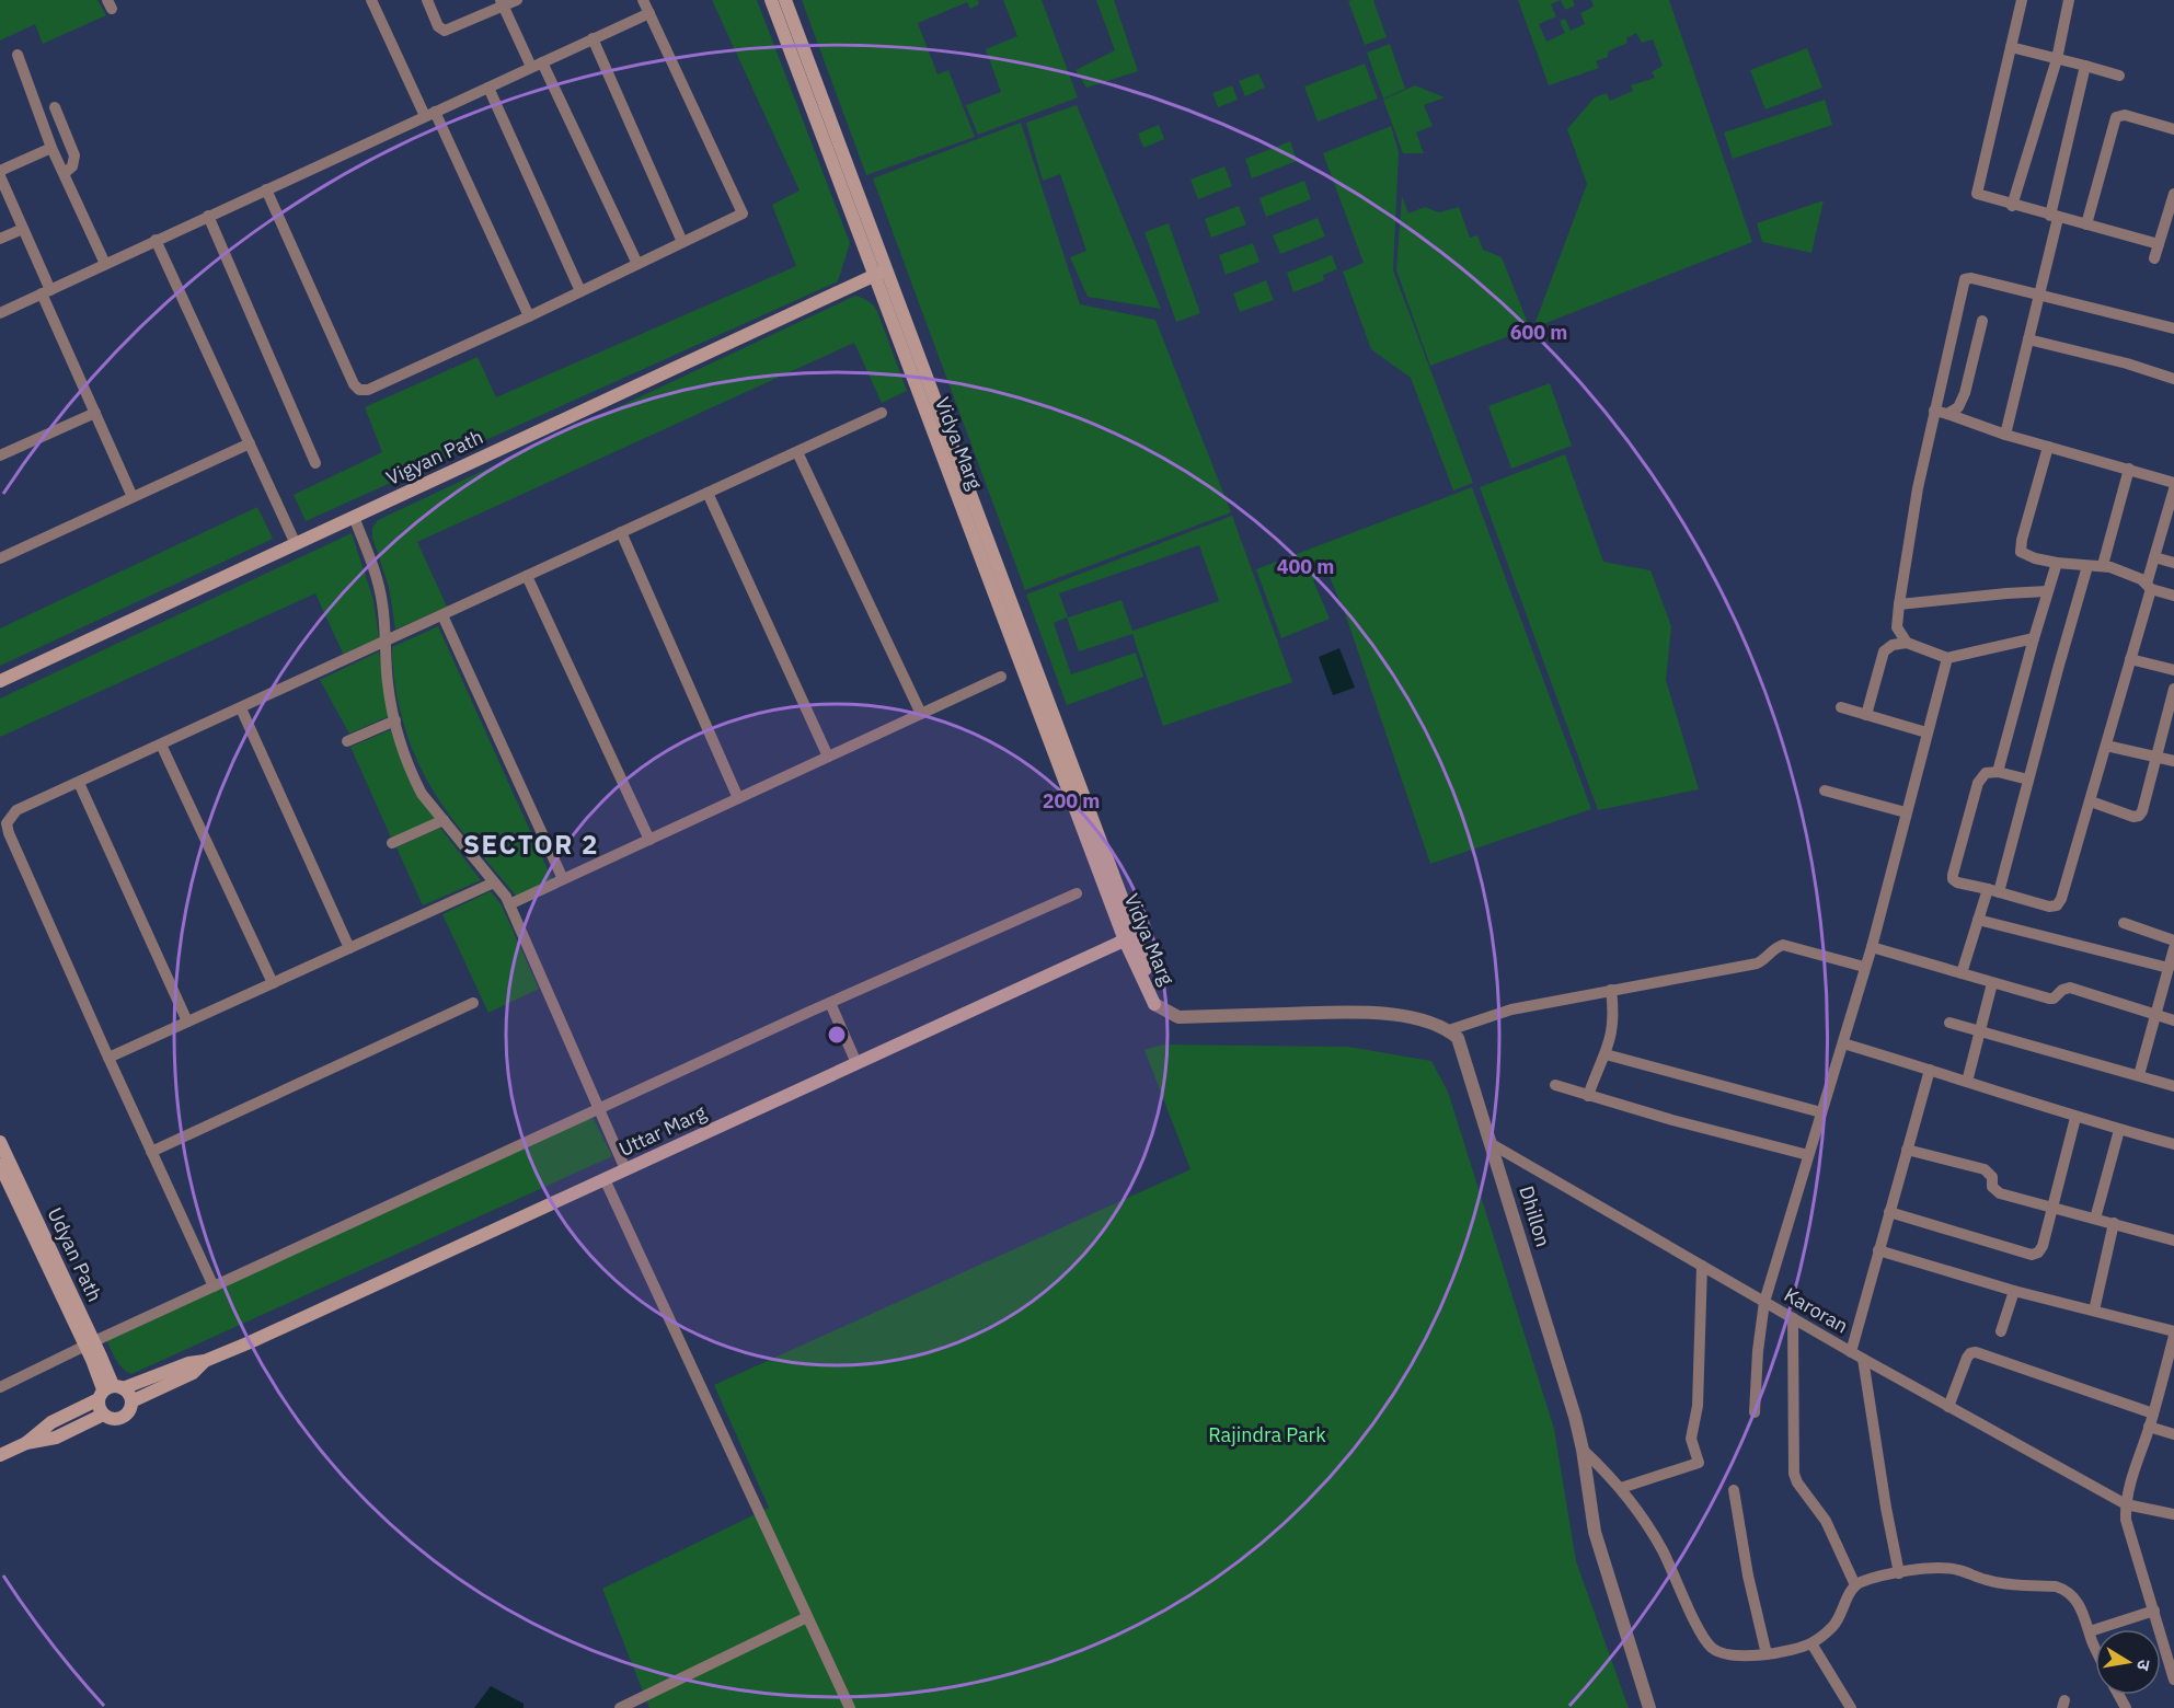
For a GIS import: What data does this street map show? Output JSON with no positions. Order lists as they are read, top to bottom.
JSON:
{
  "streets": {
    "main road": [
      "Vidya Marg",
      "Vigyan Path",
      "Uttar Marg",
      "Udyan Path"
    ],
    "street": ["Dhillon", "Karoran"]
  },
  "crossings": [
    ["Vidya Marg", "Vigyan Path"],
    ["Vidya Marg", "Uttar Marg"],
    ["Uttar Marg", "Udyan Path"],
    ["Dhillon", "Karoran"]
  ],
  "districts": ["SECTOR 2"],
  "parks": ["Rajindra Park"],
  "north": "right",
  "rings": ["600 m", "400 m", "200 m"]
}
